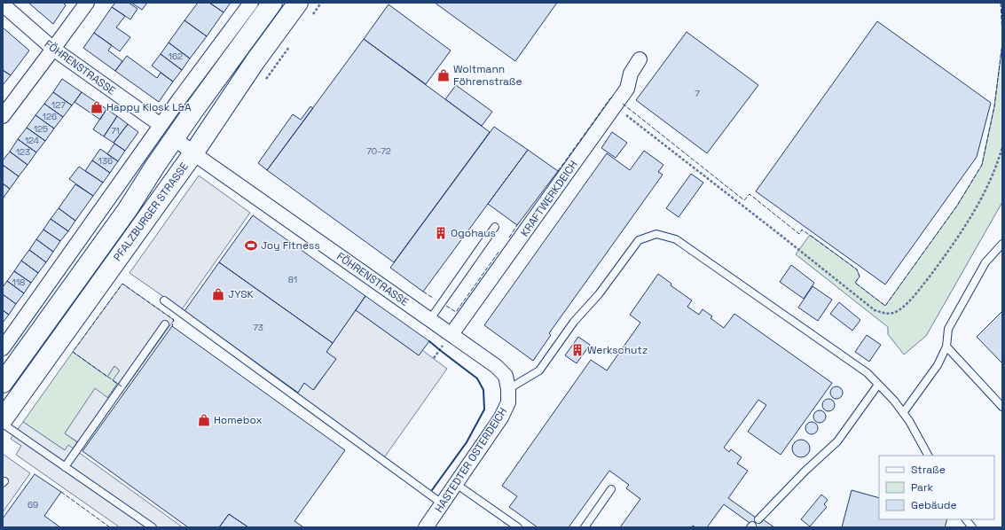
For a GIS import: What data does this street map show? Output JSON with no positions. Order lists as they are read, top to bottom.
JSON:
{
  "streets": {
    "main road": ["PFALZBURGER STRASSE"],
    "street": ["FÖHRENSTRASSE", "KRAFTWERKDEICH", "HASTEDTER OSTERDEICH"]
  },
  "crossings": [
    ["FÖHRENSTRASSE", "KRAFTWERKDEICH"],
    ["FÖHRENSTRASSE", "PFALZBURGER STRASSE"],
    ["FÖHRENSTRASSE", "HASTEDTER OSTERDEICH"]
  ],
  "places": {
    "shop": [
      "Woltmann Föhrenstraße",
      "Happy Kiosk L&A",
      "JYSK",
      "Homebox"
    ],
    "building": ["Ogohaus", "Werkschutz"],
    "sports": ["Joy Fitness"]
  },
  "house_numbers": [
    "162",
    "7",
    "127",
    "126",
    "125",
    "71",
    "124",
    "70-72",
    "123",
    "136",
    "81",
    "118",
    "73",
    "69"
  ],
  "legend": ["Straße", "Park", "Gebäude"]
}
